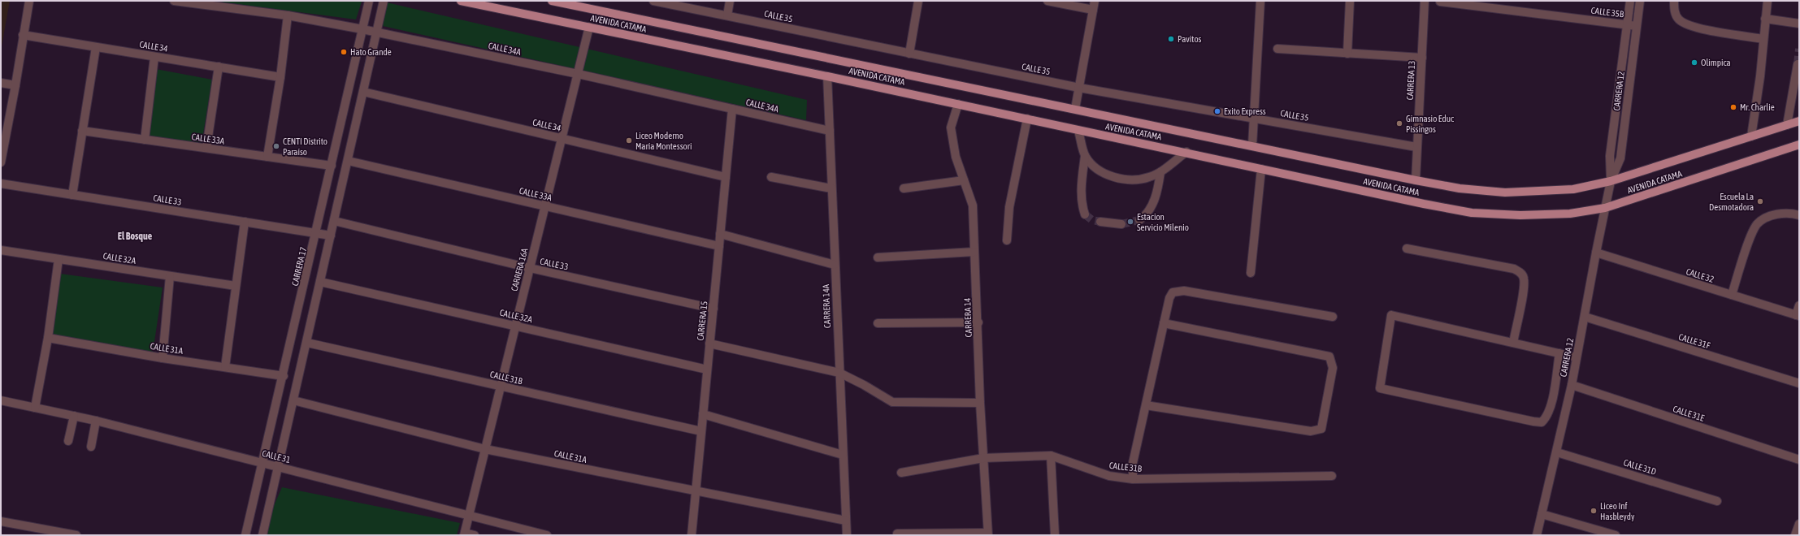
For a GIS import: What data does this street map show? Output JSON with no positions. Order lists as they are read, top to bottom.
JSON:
{
  "streets": {
    "main road": ["AVENIDA CATAMA"],
    "street": [
      "CALLE 35B",
      "CALLE 35",
      "CALLE 34",
      "CALLE 34A",
      "CARRERA 13",
      "CARRERA 12",
      "CALLE 33A",
      "CALLE 33",
      "CALLE 32A",
      "CARRERA 17",
      "CARRERA 16A",
      "CALLE 32",
      "CARRERA 14A",
      "CARRERA 14",
      "CARRERA 15",
      "CALLE 31F",
      "CALLE 31A",
      "CALLE 31B",
      "CALLE 31E",
      "CALLE 31",
      "CALLE 31D"
    ]
  },
  "crossings": [
    ["CALLE 35B", "CARRERA 12"],
    ["CALLE 35", "CARRERA 13"],
    ["AVENIDA CATAMA", "CARRERA 13"],
    ["AVENIDA CATAMA", "CARRERA 12"],
    ["AVENIDA CATAMA", "CARRERA 16A"],
    ["AVENIDA CATAMA", "CARRERA 14A"],
    ["AVENIDA CATAMA", "CARRERA 14"],
    ["CALLE 34", "CARRERA 16A"],
    ["CALLE 34", "CARRERA 15"],
    ["CALLE 34A", "CARRERA 17"],
    ["CALLE 34A", "CARRERA 16A"],
    ["CALLE 34A", "CARRERA 14A"],
    ["CALLE 34A", "CARRERA 15"],
    ["CARRERA 12", "CALLE 32"],
    ["CARRERA 12", "CALLE 31F"],
    ["CARRERA 12", "CALLE 31E"],
    ["CARRERA 12", "CALLE 31D"],
    ["CALLE 33A", "CARRERA 17"],
    ["CALLE 33A", "CARRERA 16A"],
    ["CALLE 33A", "CARRERA 15"],
    ["CALLE 33", "CARRERA 17"],
    ["CALLE 33", "CARRERA 16A"],
    ["CALLE 33", "CARRERA 15"],
    ["CALLE 32A", "CARRERA 16A"],
    ["CALLE 32A", "CARRERA 15"],
    ["CARRERA 17", "CALLE 31A"],
    ["CARRERA 17", "CALLE 31"],
    ["CARRERA 16A", "CALLE 31A"],
    ["CARRERA 16A", "CALLE 31B"],
    ["CARRERA 16A", "CALLE 31"],
    ["CARRERA 14A", "CALLE 31A"],
    ["CARRERA 14", "CALLE 31B"],
    ["CARRERA 15", "CALLE 31A"],
    ["CARRERA 15", "CALLE 31B"]
  ],
  "districts": ["El Bosque"],
  "places": [
    "Pavitos",
    "Hato Grande",
    "Olimpica",
    "Mr. Charlie",
    "Exito Express",
    "Gimnasio Educ Pissingos",
    "Liceo Moderno María Montessori",
    "CENTI Distrito Paraíso",
    "Escuela La Desmotadora",
    "Estacion Servicio Milenio",
    "Liceo Inf Hasbleydy"
  ]
}
